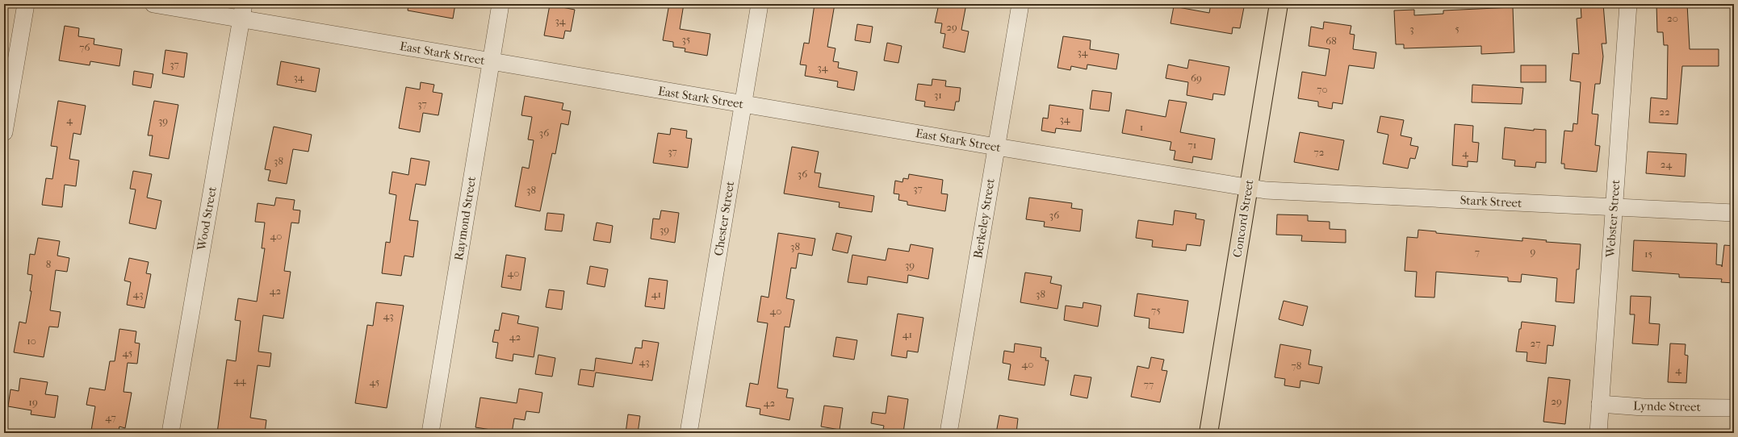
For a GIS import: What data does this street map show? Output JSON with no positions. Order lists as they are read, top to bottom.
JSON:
{
  "streets": {
    "main road": ["Concord Street"],
    "street": [
      "East Stark Street",
      "Stark Street",
      "Wood Street",
      "Raymond Street",
      "Chester Street",
      "Berkeley Street",
      "Webster Street",
      "Lynde Street"
    ]
  },
  "crossings": [
    ["East Stark Street", "Stark Street"],
    ["East Stark Street", "Wood Street"],
    ["East Stark Street", "Raymond Street"],
    ["East Stark Street", "Chester Street"],
    ["East Stark Street", "Berkeley Street"],
    ["East Stark Street", "Concord Street"],
    ["Stark Street", "Concord Street"],
    ["Stark Street", "Webster Street"],
    ["Webster Street", "Lynde Street"]
  ],
  "house_numbers": [
    "20",
    "34",
    "29",
    "3",
    "5",
    "35",
    "68",
    "76",
    "34",
    "37",
    "34",
    "34",
    "69",
    "70",
    "31",
    "37",
    "22",
    "34",
    "4",
    "39",
    "1",
    "36",
    "71",
    "37",
    "72",
    "4",
    "38",
    "24",
    "36",
    "37",
    "38",
    "36",
    "39",
    "40",
    "38",
    "9",
    "7",
    "15",
    "8",
    "39",
    "40",
    "42",
    "43",
    "41",
    "38",
    "75",
    "40",
    "43",
    "41",
    "42",
    "10",
    "27",
    "45",
    "43",
    "40",
    "78",
    "4",
    "44",
    "45",
    "77",
    "29",
    "19",
    "42",
    "47"
  ]
}
